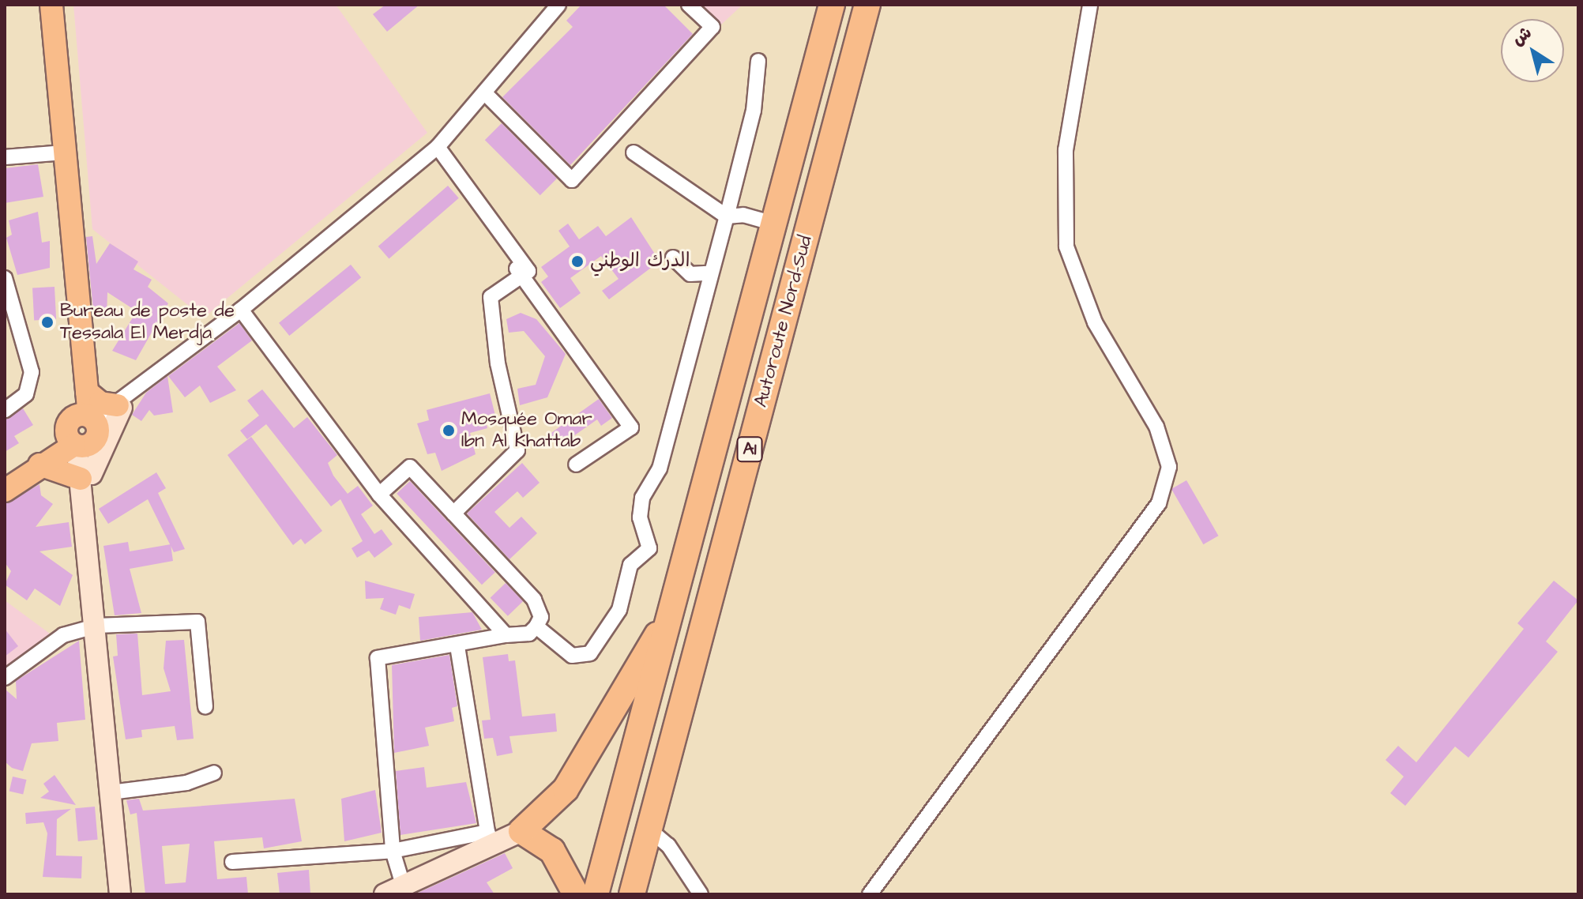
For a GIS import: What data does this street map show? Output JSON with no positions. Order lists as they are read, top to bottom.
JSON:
{
  "streets": {
    "highway": ["Autoroute Nord-Sud", "A1"]
  },
  "places": ["الدرك الوطني", "Bureau de poste de Tessala El Merdja", "Mosquée Omar Ibn Al Khattab"],
  "north": "top left"
}
